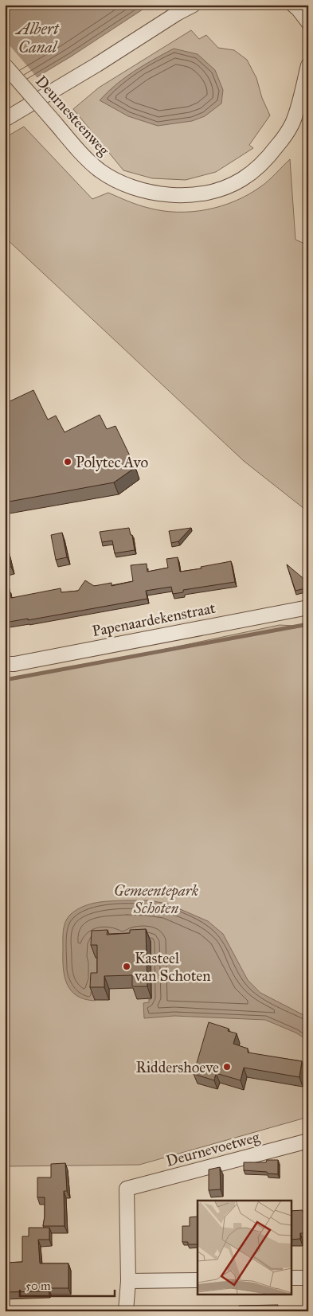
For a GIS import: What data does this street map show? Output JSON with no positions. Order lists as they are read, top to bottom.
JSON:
{
  "streets": {
    "street": ["Deurnesteenweg", "Papenaardekenstraat", "Deurnevoetweg"]
  },
  "water": ["Albert Canal"],
  "parks": ["Gemeentepark Schoten"],
  "places": ["Polytec Avo", "Kasteel van Schoten", "Riddershoeve"],
  "scale_bar": "50 m"
}
